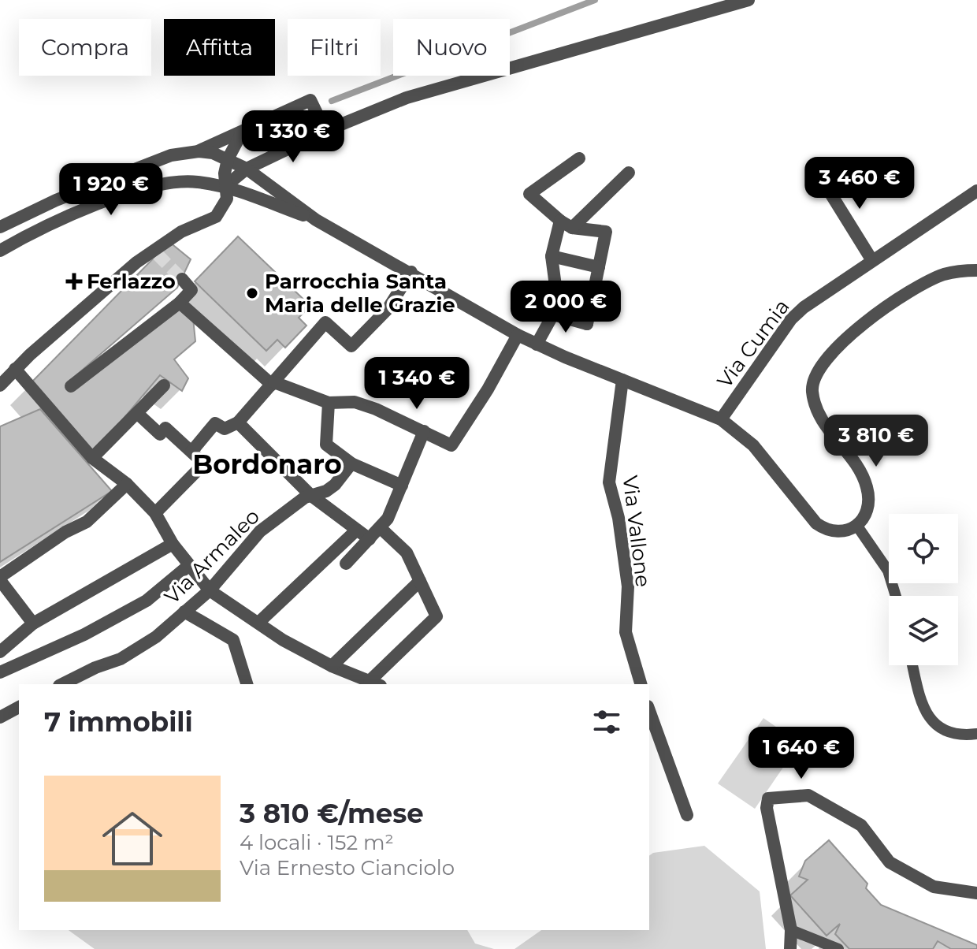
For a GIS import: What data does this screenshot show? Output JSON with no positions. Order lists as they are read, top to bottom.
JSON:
{
  "streets": {
    "street": ["Via Cumia", "Via Vallone", "Via Armaleo"]
  },
  "districts": ["Bordonaro"],
  "places": {
    "health": ["Ferlazzo"],
    "other": ["Parrocchia Santa Maria delle Grazie"]
  },
  "page": {
    "chip": [
      "Compra",
      "Affitta",
      "Filtri",
      "Nuovo"
    ],
    "price": [
      "1 330 €",
      "3 460 €",
      "1 920 €",
      "2 000 €",
      "1 340 €",
      "3 810 €",
      "1 640 €"
    ],
    "heading": "7 immobili",
    "list": [
      {
        "name": "3 810 €/mese",
        "note": "4 locali · 152 m² · Via Ernesto Cianciolo"
      }
    ]
  }
}
